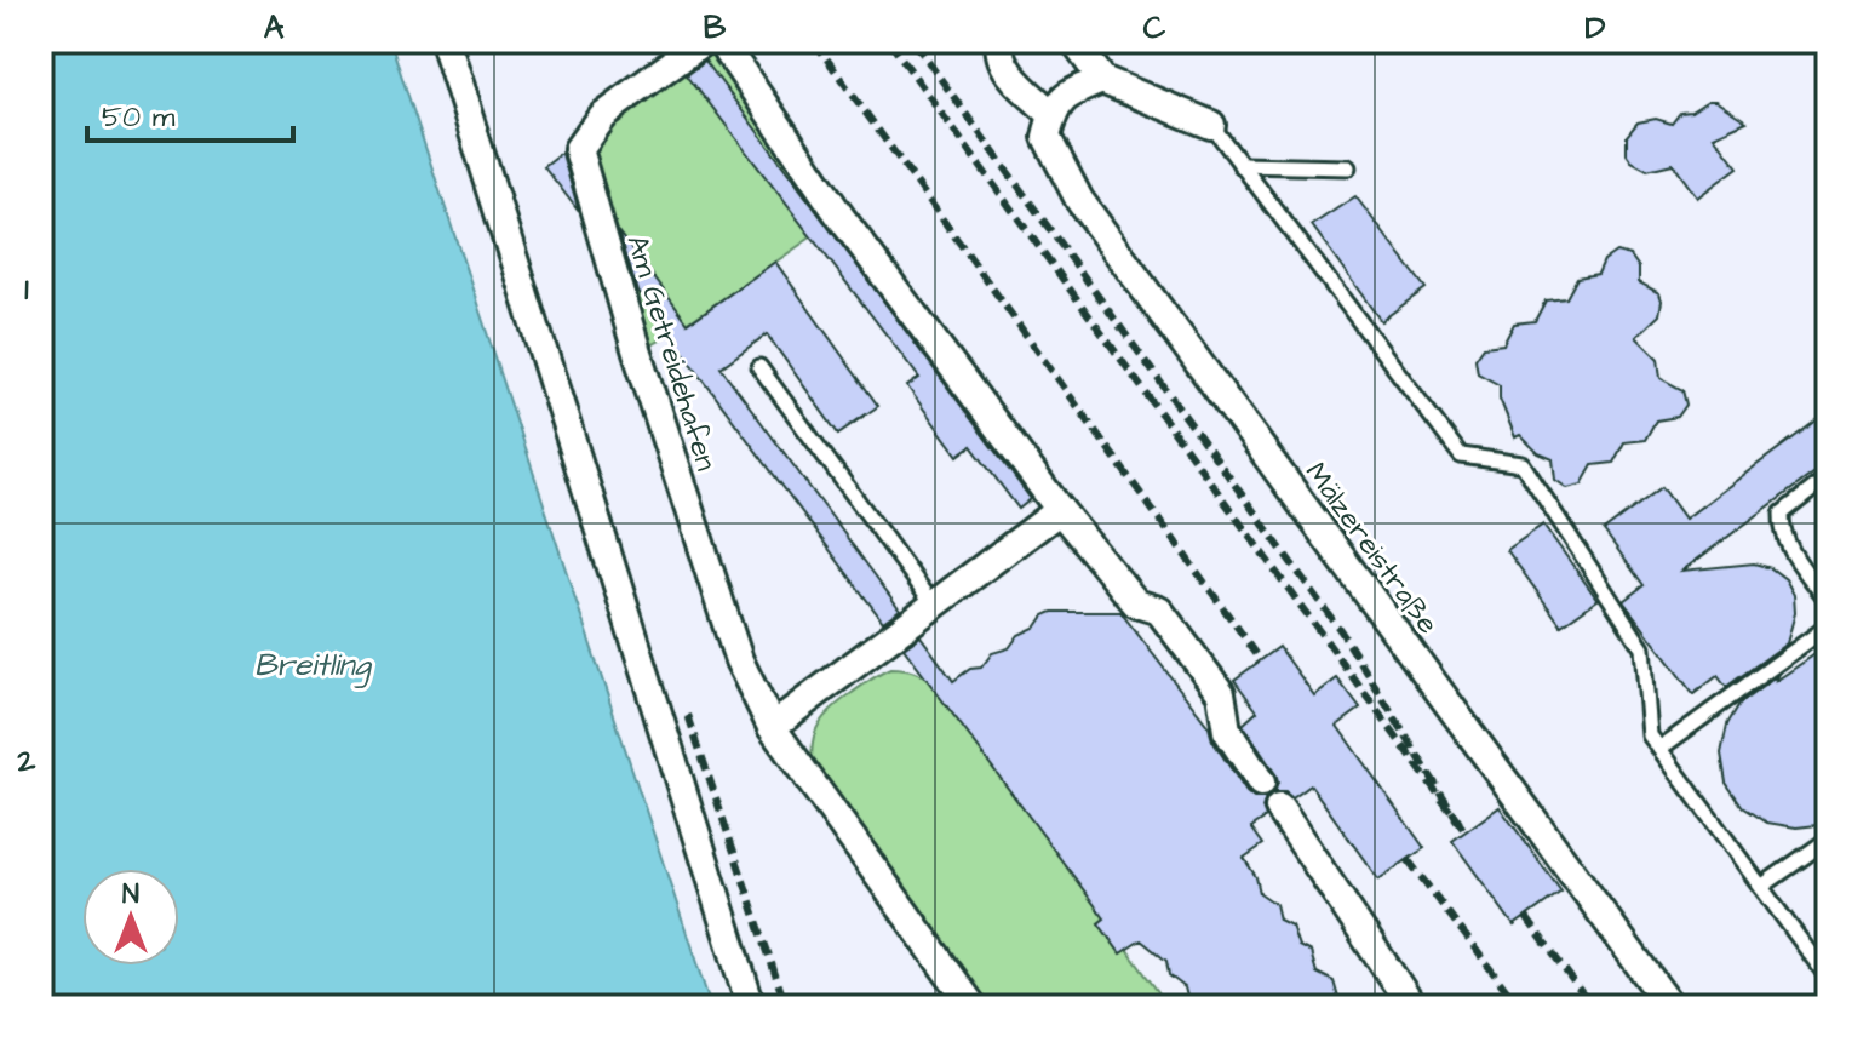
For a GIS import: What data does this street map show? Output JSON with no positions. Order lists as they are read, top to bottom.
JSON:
{
  "streets": {
    "street": ["Am Getreidehafen", "Mälzereistraße"]
  },
  "water": ["Breitling"],
  "scale_bar": "50 m",
  "north": "top",
  "grid": {
    "columns": [
      "A",
      "B",
      "C",
      "D"
    ],
    "rows": ["1", "2"]
  }
}
